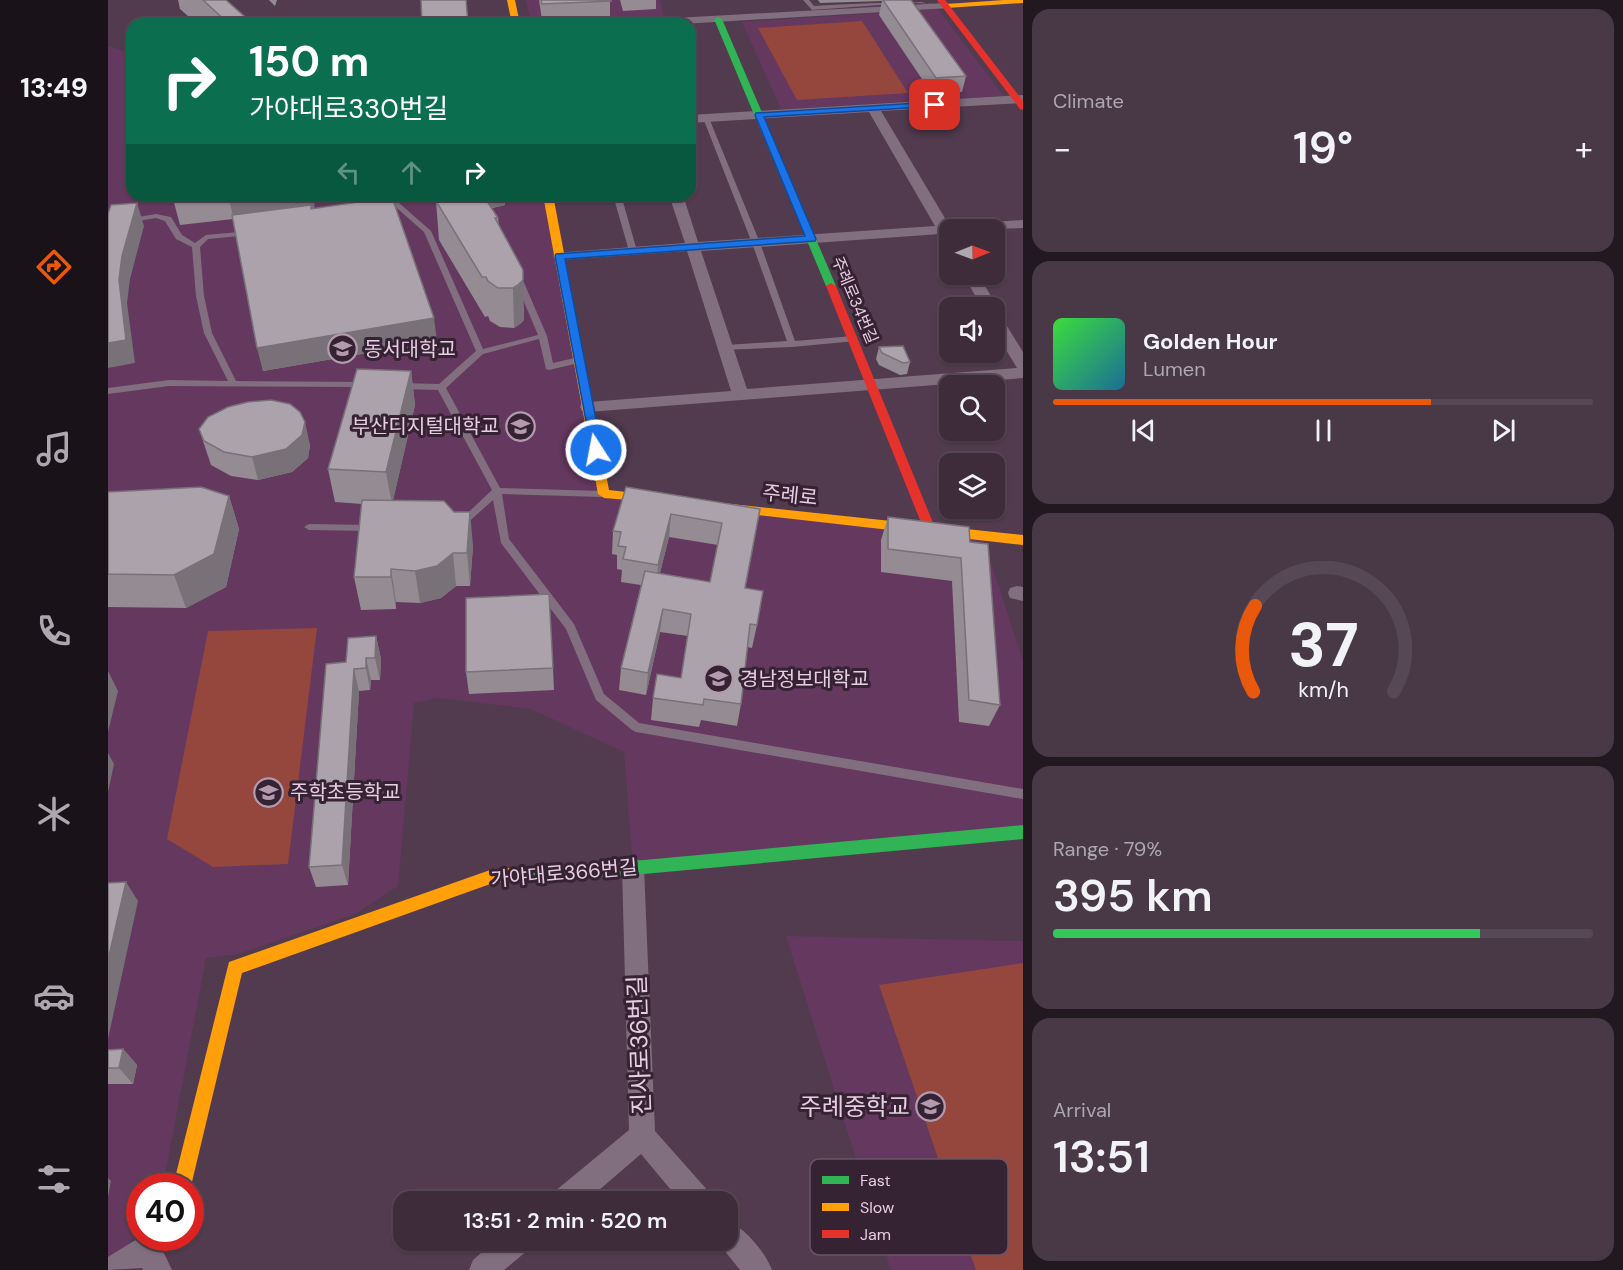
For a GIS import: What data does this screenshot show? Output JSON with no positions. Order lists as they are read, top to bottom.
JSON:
{
  "streets": {
    "street": [
      "주례로34번길",
      "주례로",
      "가야대로366번길",
      "진사로36번길"
    ]
  },
  "crossings": [
    ["주례로34번길", "주례로"],
    ["가야대로366번길", "진사로36번길"]
  ],
  "places": {
    "school or university": [
      "동서대학교",
      "부산디지털대학교",
      "경남정보대학교",
      "주학초등학교",
      "주례중학교"
    ]
  },
  "legend": ["Fast", "Slow", "Jam"],
  "north": "right",
  "page": {
    "tabs": "13:49",
    "tile": [
      "Climate",
      ["Range · 79%", "395 km"],
      ["Arrival", "13:51"]
    ],
    "turn": ["150 m", "가야대로330번길"],
    "heat": ["−", "19°", "+"],
    "song": ["Golden Hour", "Lumen"],
    "limit": "40",
    "trip": "13:51 · 2 min · 520 m",
    "gauge": ["37", "km/h"]
  }
}
